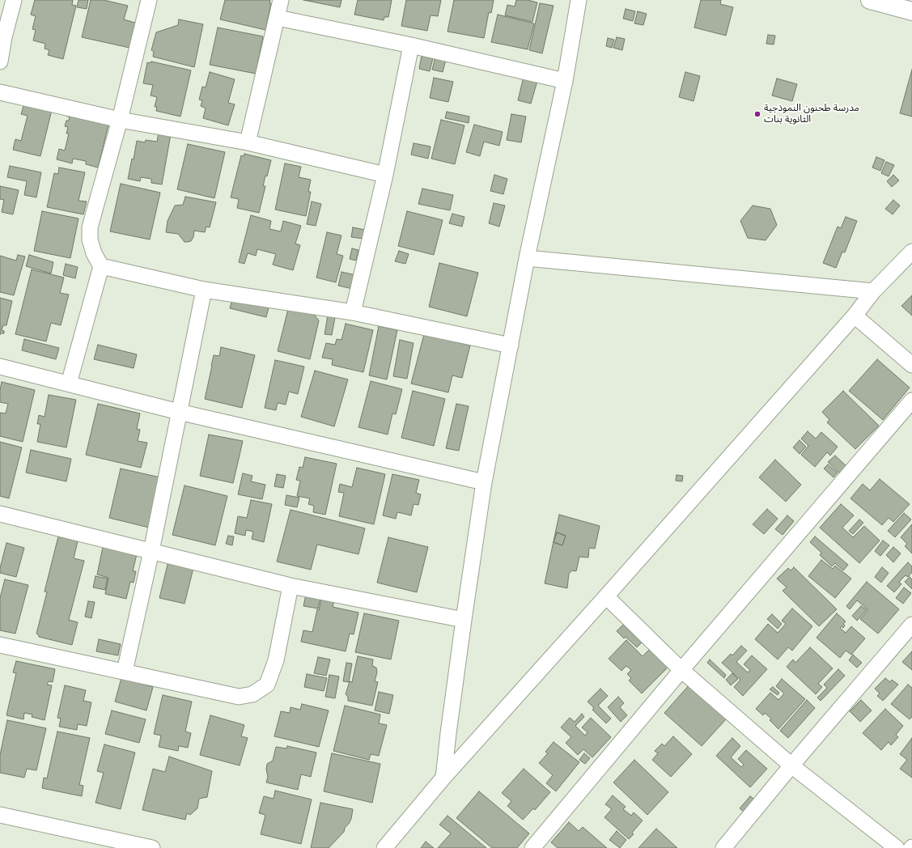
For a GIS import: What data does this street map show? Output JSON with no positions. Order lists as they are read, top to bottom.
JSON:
{
  "places": ["مدرسة طحنون النموذجية الثانوية بنات"]
}
